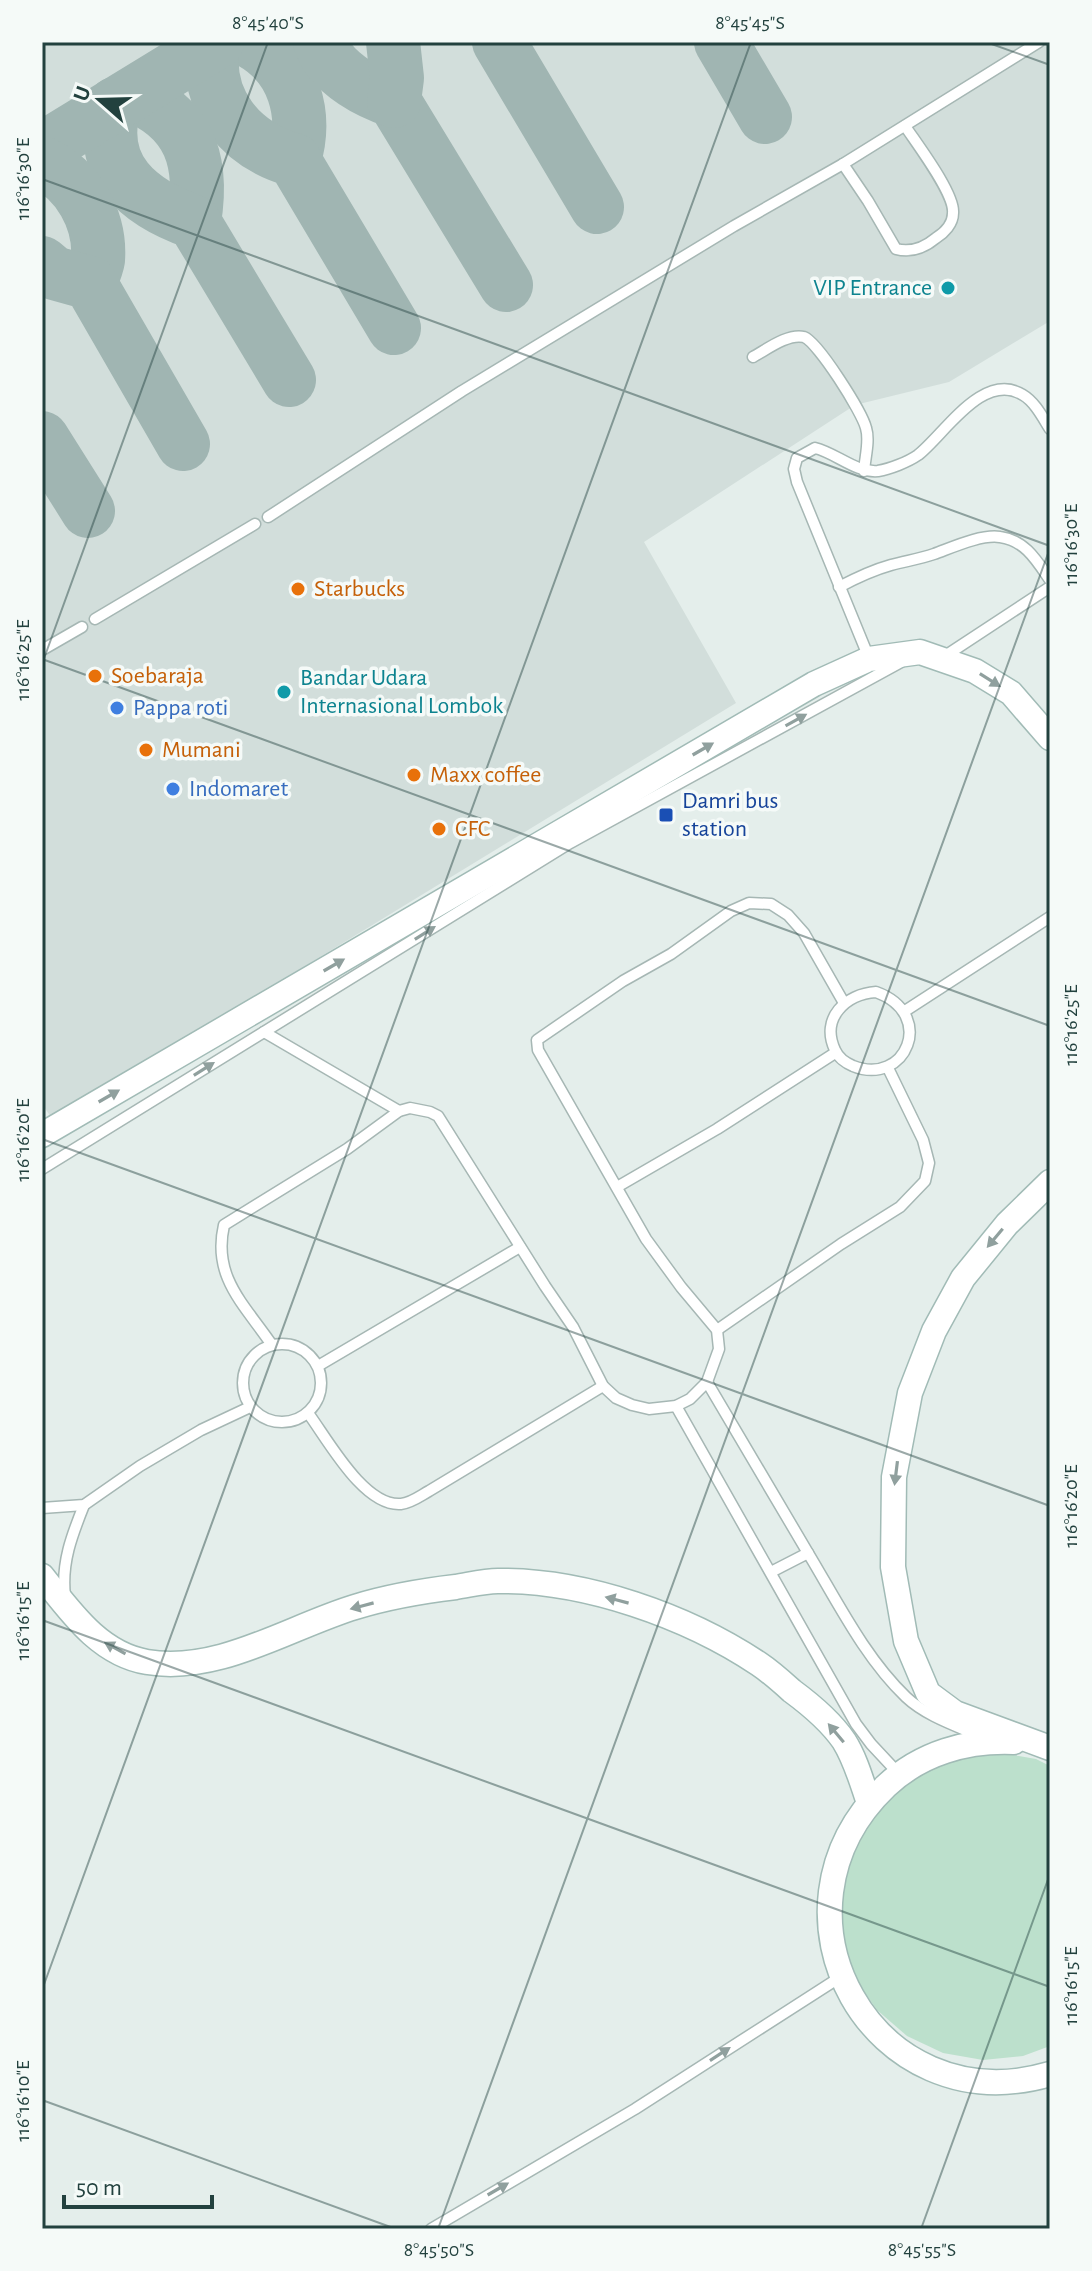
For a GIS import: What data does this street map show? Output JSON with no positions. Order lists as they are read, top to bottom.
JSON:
{
  "places": {
    "other": [
      "VIP Entrance",
      "Starbucks",
      "Soebaraja",
      "Bandar Udara Internasional Lombok",
      "Pappa roti",
      "Mumani",
      "Maxx coffee",
      "Indomaret",
      "CFC"
    ],
    "transit": ["Damri bus station"]
  },
  "scale_bar": "50 m",
  "north": "left",
  "coordinates": [
    "8°45'40\"S",
    "8°45'45\"S",
    "116°16'30\"E",
    "116°16'25\"E",
    "116°16'20\"E",
    "116°16'15\"E",
    "116°16'10\"E",
    "8°45'50\"S",
    "8°45'55\"S"
  ]
}
